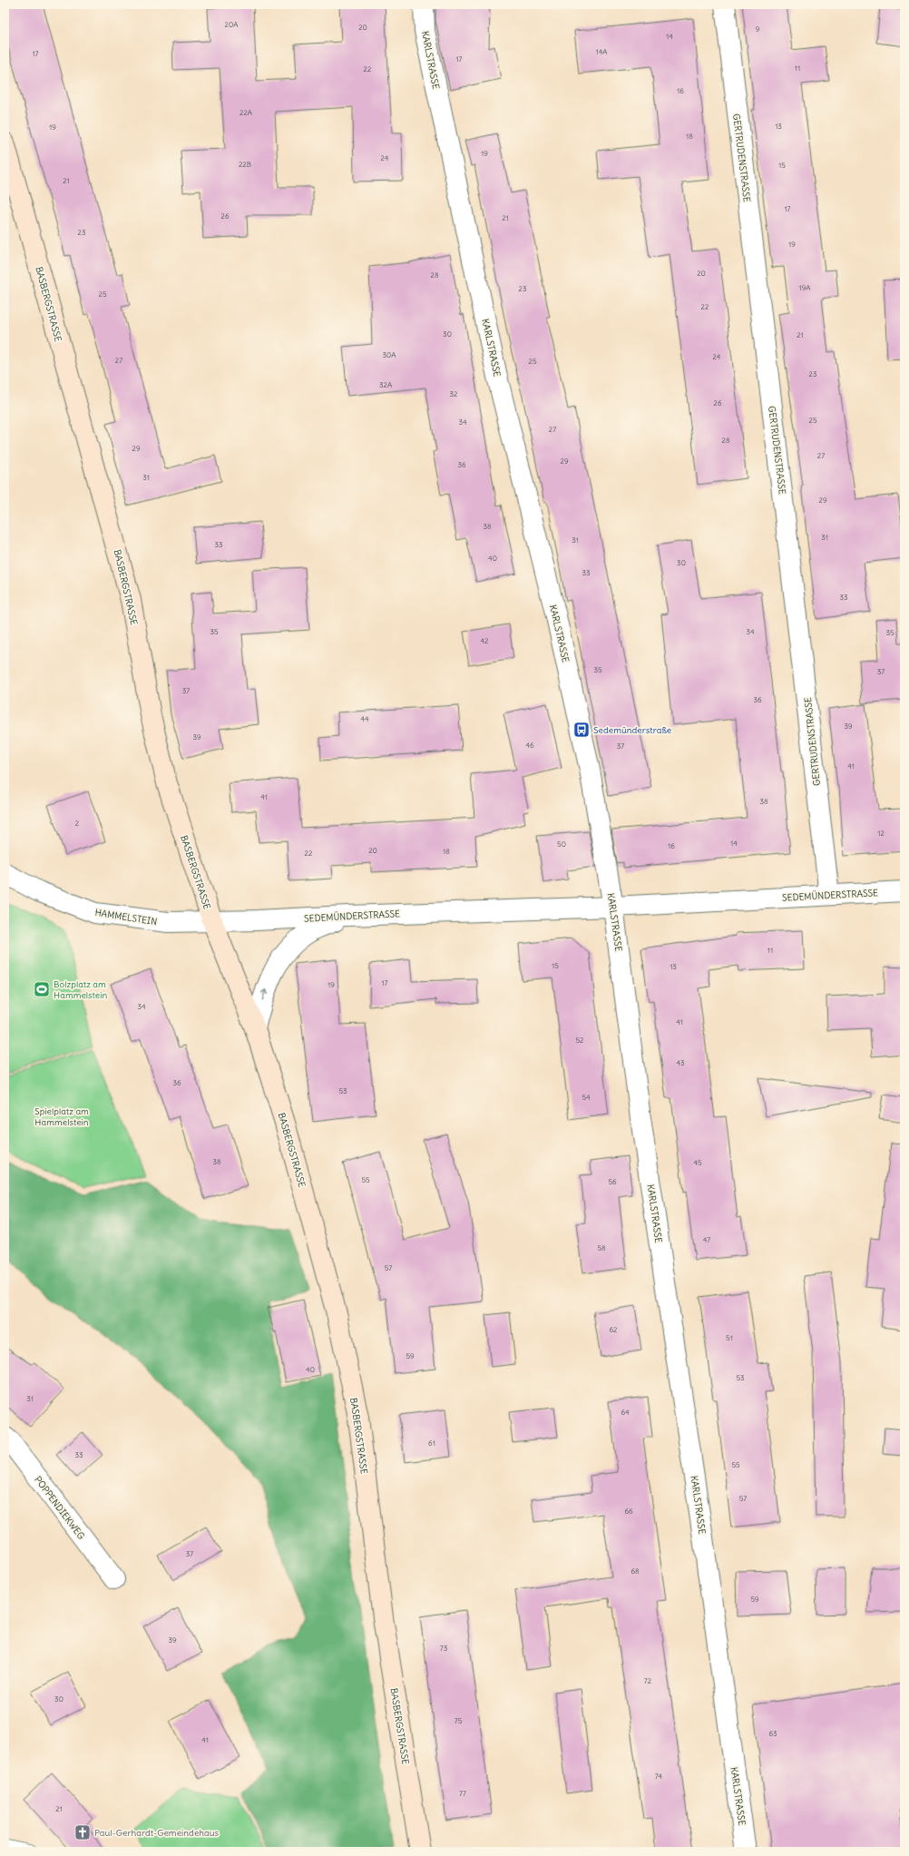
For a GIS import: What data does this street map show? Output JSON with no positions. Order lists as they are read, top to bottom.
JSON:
{
  "streets": {
    "main road": ["BASBERGSTRASSE"],
    "street": [
      "KARLSTRASSE",
      "GERTRUDENSTRASSE",
      "SEDEMÜNDERSTRASSE",
      "HAMMELSTEIN",
      "POPPENDIEKWEG"
    ]
  },
  "crossings": [
    ["KARLSTRASSE", "SEDEMÜNDERSTRASSE"],
    ["GERTRUDENSTRASSE", "SEDEMÜNDERSTRASSE"],
    ["BASBERGSTRASSE", "SEDEMÜNDERSTRASSE"],
    ["BASBERGSTRASSE", "HAMMELSTEIN"],
    ["SEDEMÜNDERSTRASSE", "HAMMELSTEIN"]
  ],
  "parks": ["Spielplatz am Hammelstein"],
  "places": {
    "bus stop": ["Sedemünderstraße"],
    "sports": ["Bolzplatz am Hammelstein"],
    "church": ["Paul-Gerhardt-Gemeindehaus"]
  },
  "house_numbers": [
    "20A",
    "20",
    "9",
    "14",
    "14A",
    "17",
    "17",
    "11",
    "22",
    "16",
    "22A",
    "13",
    "19",
    "18",
    "19",
    "24",
    "22B",
    "15",
    "21",
    "17",
    "26",
    "21",
    "23",
    "19",
    "20",
    "28",
    "19A",
    "23",
    "25",
    "22",
    "30",
    "21",
    "30A",
    "24",
    "27",
    "25",
    "23",
    "32A",
    "32",
    "26",
    "25",
    "34",
    "27",
    "28",
    "29",
    "27",
    "29",
    "36",
    "31",
    "29",
    "38",
    "31",
    "31",
    "33",
    "40",
    "30",
    "33",
    "33",
    "35",
    "34",
    "35",
    "42",
    "35",
    "37",
    "37",
    "36",
    "44",
    "39",
    "39",
    "46",
    "37",
    "41",
    "41",
    "38",
    "2",
    "12",
    "14",
    "50",
    "16",
    "20",
    "18",
    "22",
    "11",
    "15",
    "13",
    "17",
    "19",
    "34",
    "41",
    "52",
    "43",
    "36",
    "53",
    "54",
    "38",
    "45",
    "55",
    "56",
    "47",
    "58",
    "57",
    "62",
    "51",
    "59",
    "40",
    "53",
    "31",
    "64",
    "61",
    "33",
    "55",
    "57",
    "66",
    "37",
    "68",
    "59",
    "39",
    "73",
    "72",
    "30",
    "75",
    "63",
    "41",
    "74",
    "77",
    "21"
  ]
}
